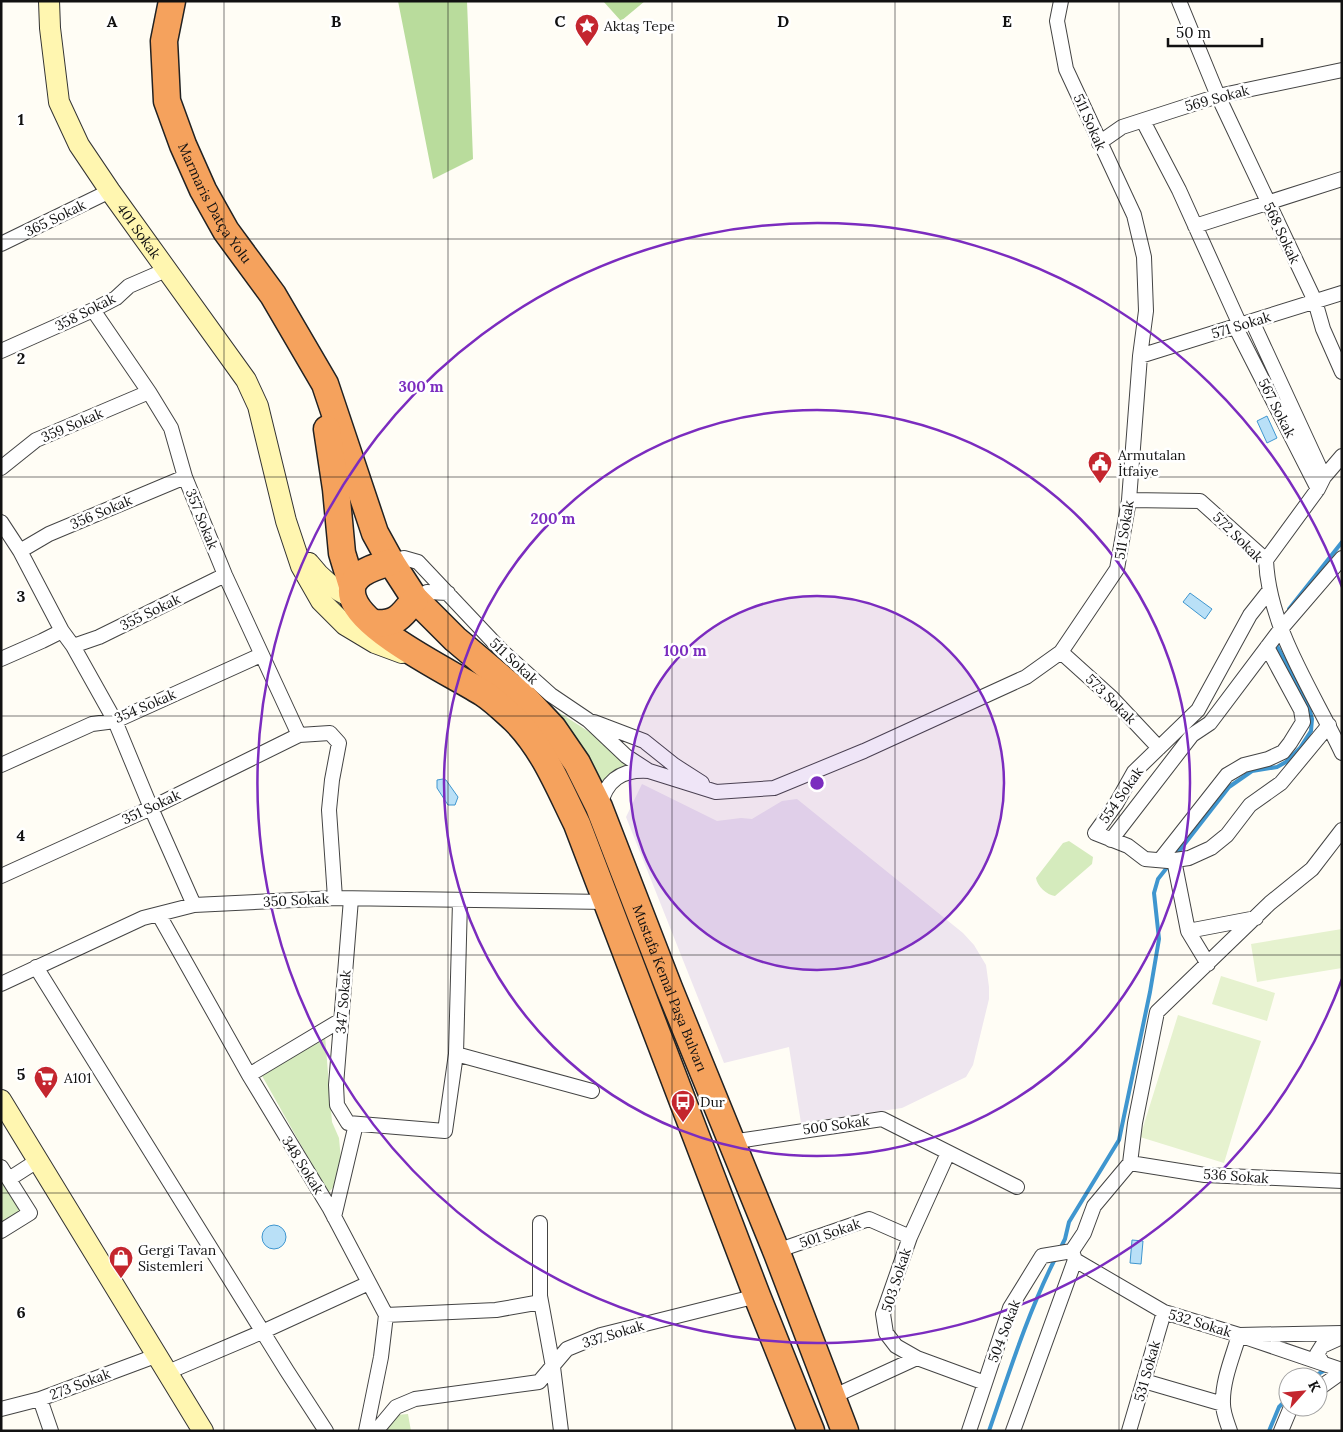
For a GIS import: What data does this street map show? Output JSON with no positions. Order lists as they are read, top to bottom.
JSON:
{
  "streets": {
    "highway": ["Marmaris Datça Yolu", "Mustafa Kemal Paşa Bulvarı"],
    "street": [
      "569 Sokak",
      "511 Sokak",
      "365 Sokak",
      "401 Sokak",
      "568 Sokak",
      "358 Sokak",
      "571 Sokak",
      "567 Sokak",
      "359 Sokak",
      "356 Sokak",
      "357 Sokak",
      "572 Sokak",
      "355 Sokak",
      "573 Sokak",
      "354 Sokak",
      "554 Sokak",
      "351 Sokak",
      "350 Sokak",
      "347 Sokak",
      "500 Sokak",
      "348 Sokak",
      "536 Sokak",
      "501 Sokak",
      "503 Sokak",
      "532 Sokak",
      "504 Sokak",
      "337 Sokak",
      "531 Sokak",
      "273 Sokak"
    ]
  },
  "crossings": [
    ["569 Sokak", "511 Sokak"],
    ["569 Sokak", "568 Sokak"],
    ["569 Sokak", "567 Sokak"],
    ["511 Sokak", "Marmaris Datça Yolu"],
    ["511 Sokak", "571 Sokak"],
    ["511 Sokak", "572 Sokak"],
    ["511 Sokak", "573 Sokak"],
    ["511 Sokak", "Mustafa Kemal Paşa Bulvarı"],
    ["Marmaris Datça Yolu", "Mustafa Kemal Paşa Bulvarı"],
    ["365 Sokak", "401 Sokak"],
    ["401 Sokak", "358 Sokak"],
    ["568 Sokak", "571 Sokak"],
    ["358 Sokak", "357 Sokak"],
    ["571 Sokak", "567 Sokak"],
    ["359 Sokak", "357 Sokak"],
    ["356 Sokak", "357 Sokak"],
    ["357 Sokak", "355 Sokak"],
    ["357 Sokak", "354 Sokak"],
    ["357 Sokak", "351 Sokak"],
    ["572 Sokak", "554 Sokak"],
    ["573 Sokak", "554 Sokak"],
    ["350 Sokak", "Mustafa Kemal Paşa Bulvarı"],
    ["350 Sokak", "347 Sokak"],
    ["350 Sokak", "348 Sokak"],
    ["Mustafa Kemal Paşa Bulvarı", "500 Sokak"],
    ["Mustafa Kemal Paşa Bulvarı", "501 Sokak"],
    ["Mustafa Kemal Paşa Bulvarı", "337 Sokak"],
    ["500 Sokak", "503 Sokak"],
    ["348 Sokak", "273 Sokak"],
    ["501 Sokak", "503 Sokak"],
    ["503 Sokak", "504 Sokak"],
    ["532 Sokak", "504 Sokak"],
    ["532 Sokak", "531 Sokak"]
  ],
  "places": {
    "place": ["Aktaş Tepe"],
    "public building": ["Armutalan İtfaiye"],
    "supermarket": ["A101"],
    "bus stop": ["Dur"],
    "shop": ["Gergi Tavan Sistemleri"]
  },
  "scale_bar": "50 m",
  "north": "top right",
  "grid": {
    "columns": [
      "A",
      "B",
      "C",
      "D",
      "E"
    ],
    "rows": [
      "1",
      "2",
      "3",
      "4",
      "5",
      "6"
    ]
  },
  "rings": ["300 m", "200 m", "100 m"]
}
